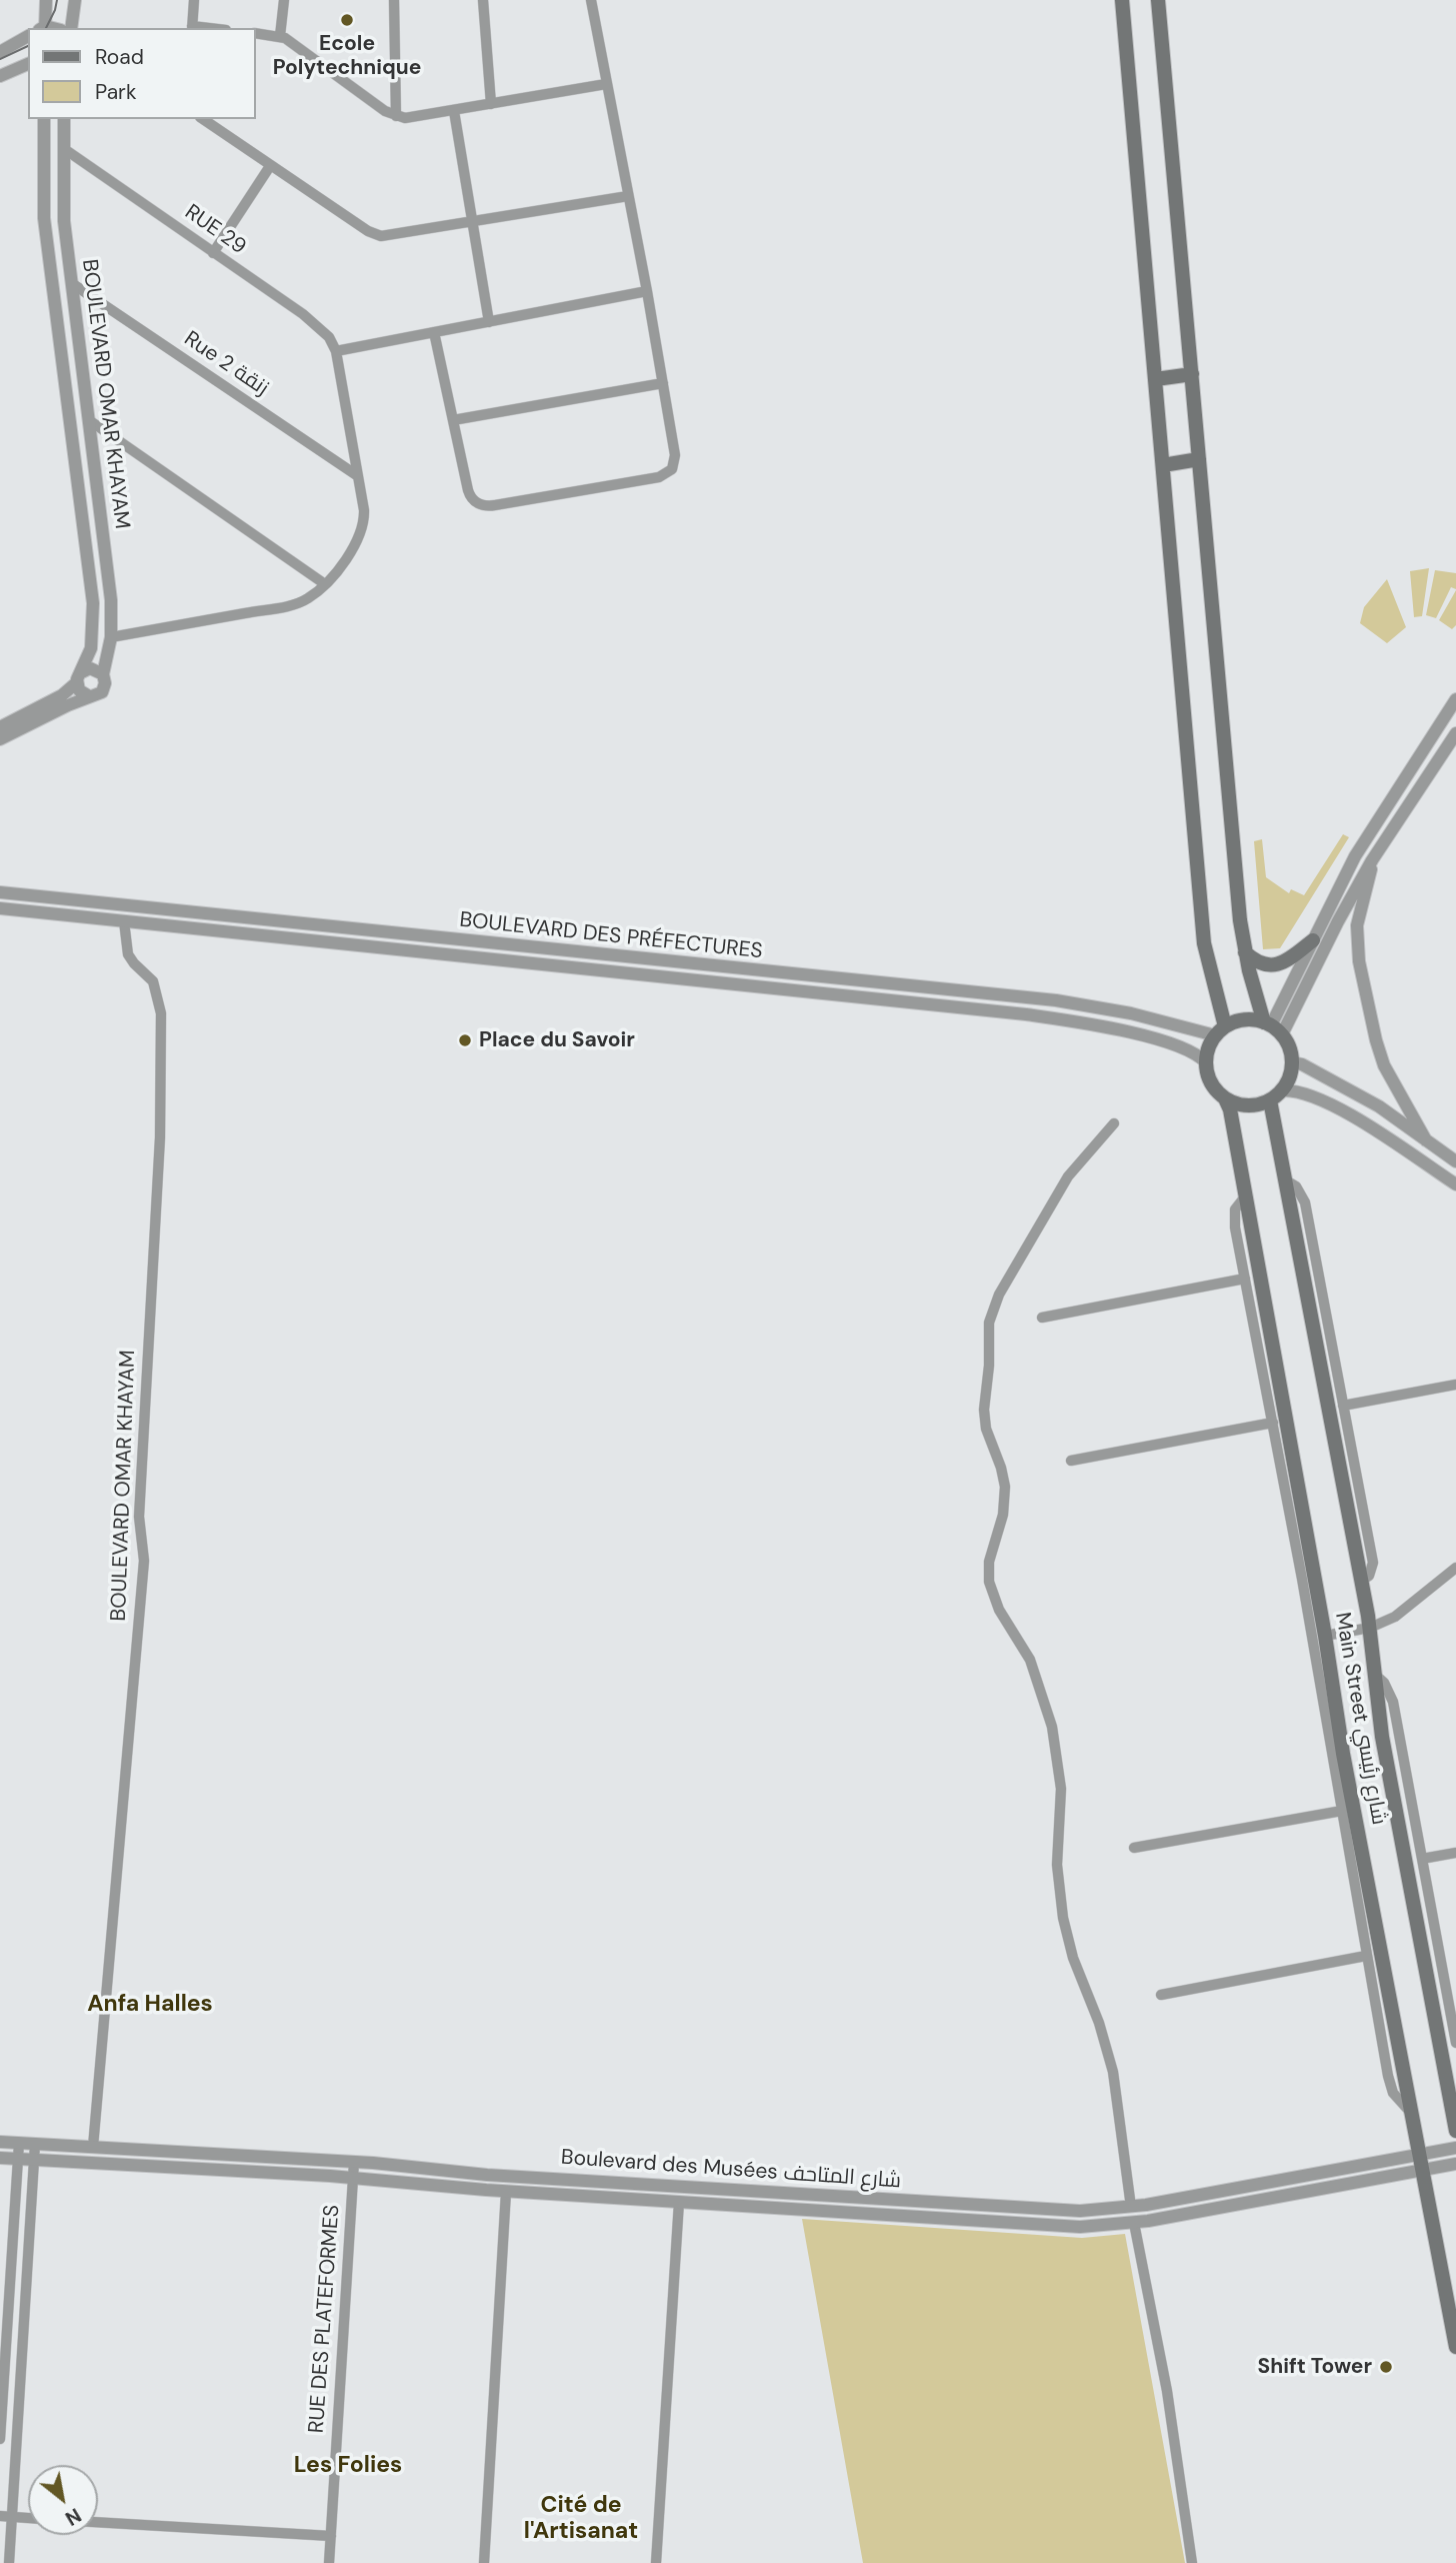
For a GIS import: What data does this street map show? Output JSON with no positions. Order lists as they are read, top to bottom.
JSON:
{
  "streets": {
    "main road": ["Main Street شارع رئيسي"],
    "street": [
      "RUE 29",
      "Rue 2 زنقة",
      "BOULEVARD OMAR KHAYAM",
      "BOULEVARD DES PRÉFECTURES",
      "Boulevard des Musées شارع المتاحف",
      "RUE DES PLATEFORMES"
    ]
  },
  "crossings": [
    ["RUE 29", "BOULEVARD OMAR KHAYAM"],
    ["Rue 2 زنقة", "BOULEVARD OMAR KHAYAM"],
    ["BOULEVARD OMAR KHAYAM", "BOULEVARD DES PRÉFECTURES"],
    ["BOULEVARD OMAR KHAYAM", "Boulevard des Musées شارع المتاحف"],
    ["BOULEVARD DES PRÉFECTURES", "Main Street شارع رئيسي"],
    ["Main Street شارع رئيسي", "Boulevard des Musées شارع المتاحف"],
    ["Boulevard des Musées شارع المتاحف", "RUE DES PLATEFORMES"]
  ],
  "districts": ["Anfa Halles", "Les Folies", "Cité de l'Artisanat"],
  "places": ["Ecole Polytechnique", "Place du Savoir", "Shift Tower"],
  "legend": ["Road", "Park"],
  "north": "bottom right"
}
